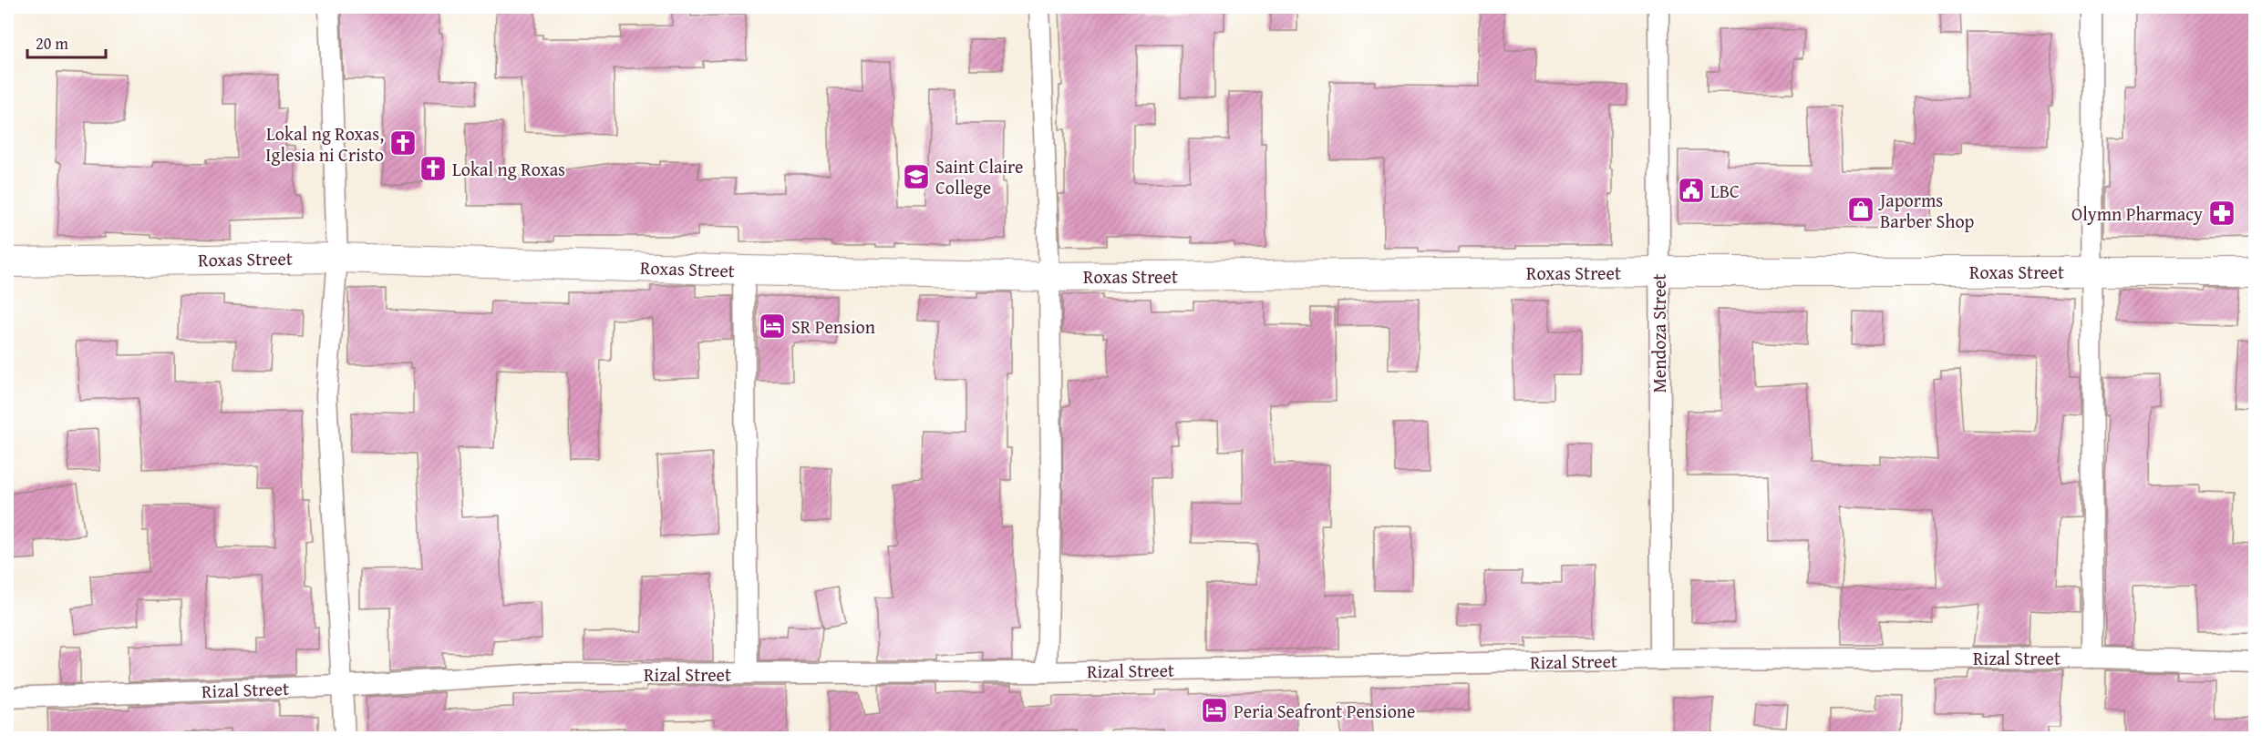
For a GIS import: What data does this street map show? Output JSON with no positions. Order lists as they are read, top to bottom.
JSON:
{
  "streets": {
    "main road": ["Roxas Street"],
    "street": ["Mendoza Street", "Rizal Street"]
  },
  "crossings": [
    ["Roxas Street", "Mendoza Street"],
    ["Mendoza Street", "Rizal Street"]
  ],
  "places": {
    "church": ["Lokal ng Roxas, Iglesia ni Cristo", "Lokal ng Roxas"],
    "school or university": ["Saint Claire College"],
    "public building": ["LBC"],
    "shop": ["Japorms Barber Shop"],
    "pharmacy": ["Olymn Pharmacy"],
    "hotel": ["SR Pension", "Peria Seafront Pensione"]
  },
  "scale_bar": "20 m"
}
